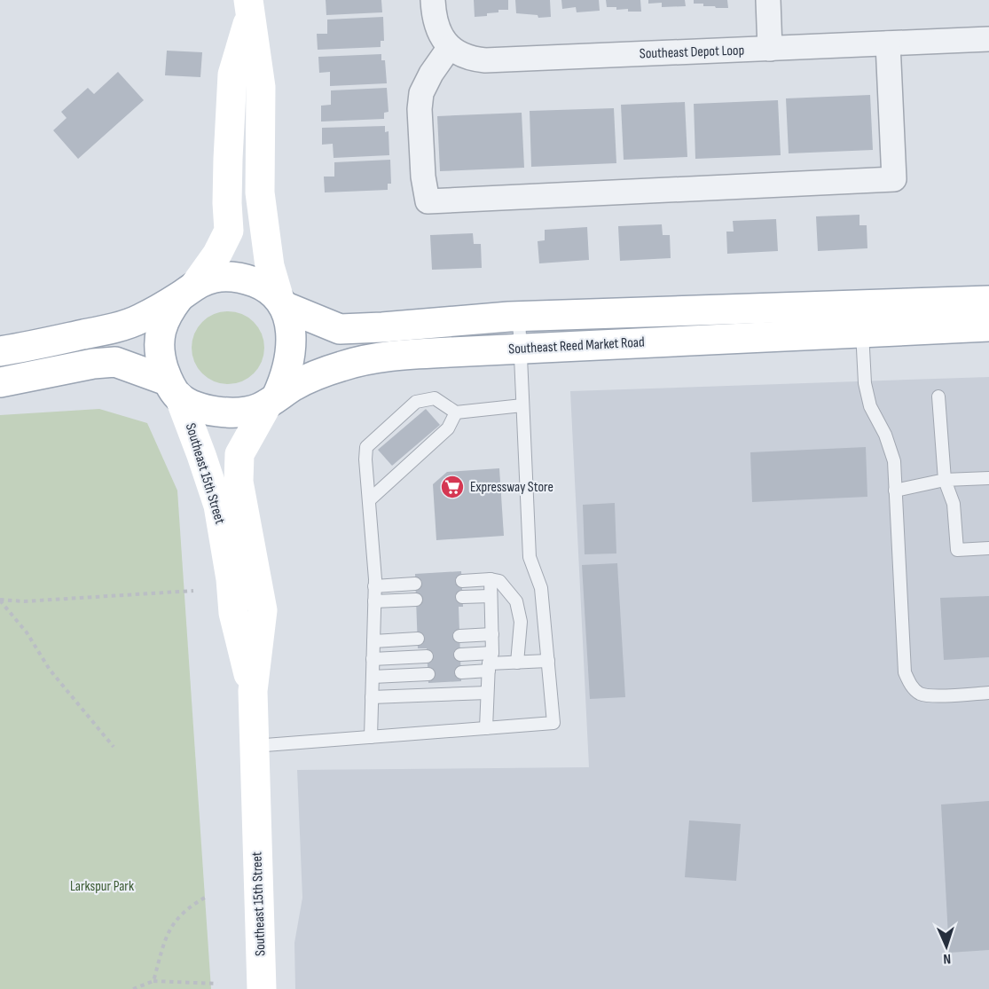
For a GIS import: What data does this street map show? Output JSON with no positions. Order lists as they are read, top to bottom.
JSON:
{
  "streets": {
    "main road": ["Southeast Reed Market Road", "Southeast 15th Street"],
    "street": ["Southeast Depot Loop"]
  },
  "crossings": [
    ["Southeast Reed Market Road", "Southeast 15th Street"]
  ],
  "parks": ["Larkspur Park"],
  "places": {
    "supermarket": ["Expressway Store"]
  },
  "north": "bottom"
}
